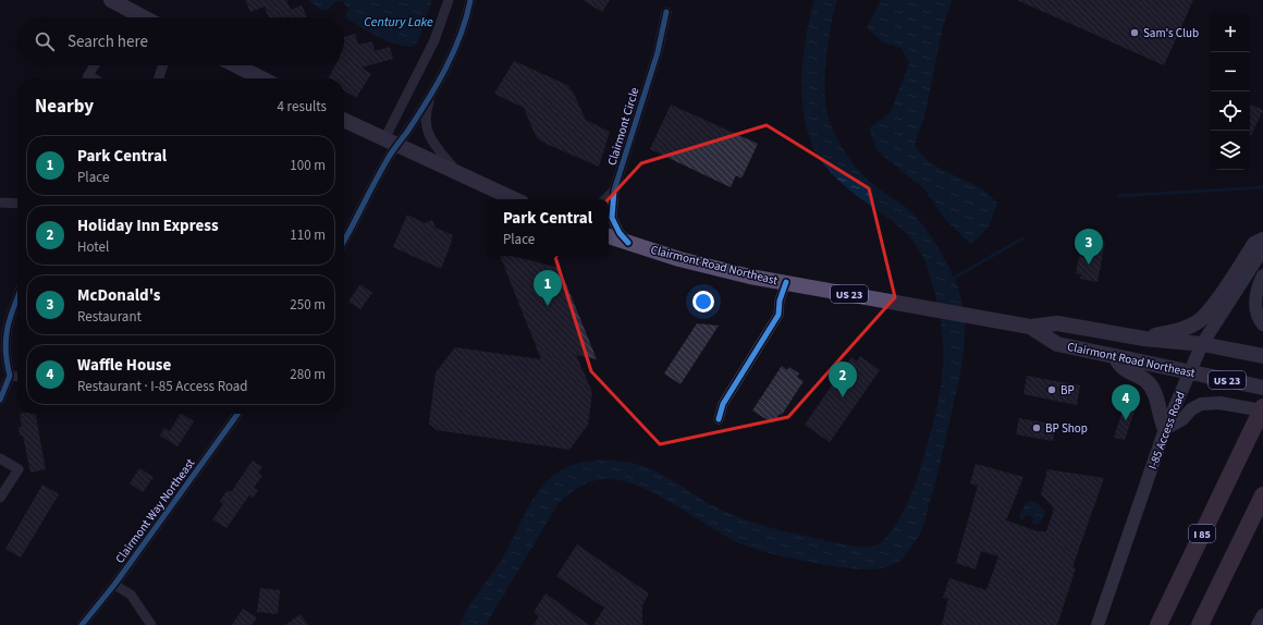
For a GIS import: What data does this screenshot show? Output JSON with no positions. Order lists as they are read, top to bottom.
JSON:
{
  "streets": {
    "highway": ["I 85"],
    "main road": ["Clairmont Road Northeast", "US 23", "I-85 Access Road"],
    "street": ["Clairmont Circle", "Clairmont Way Northeast"]
  },
  "crossings": [
    ["Clairmont Circle", "Clairmont Road Northeast"],
    ["Clairmont Road Northeast", "I-85 Access Road"]
  ],
  "water": ["Century Lake"],
  "places": ["Sam's Club", "BP", "BP Shop"],
  "page": {
    "map_buttons": ["+", "−"],
    "search": "Search here",
    "heading": ["Nearby", "4 results"],
    "list": [
      {
        "mark": "1",
        "name": "Park Central",
        "note": "Place",
        "value": "100 m"
      },
      {
        "mark": "2",
        "name": "Holiday Inn Express",
        "note": "Hotel",
        "value": "110 m"
      },
      {
        "mark": "3",
        "name": "McDonald's",
        "note": "Restaurant",
        "value": "250 m"
      },
      {
        "mark": "4",
        "name": "Waffle House",
        "note": "Restaurant · I-85 Access Road",
        "value": "280 m"
      }
    ],
    "popup": ["Park Central", "Place"],
    "pins": [
      "3",
      "1",
      "2",
      "4"
    ]
  }
}
